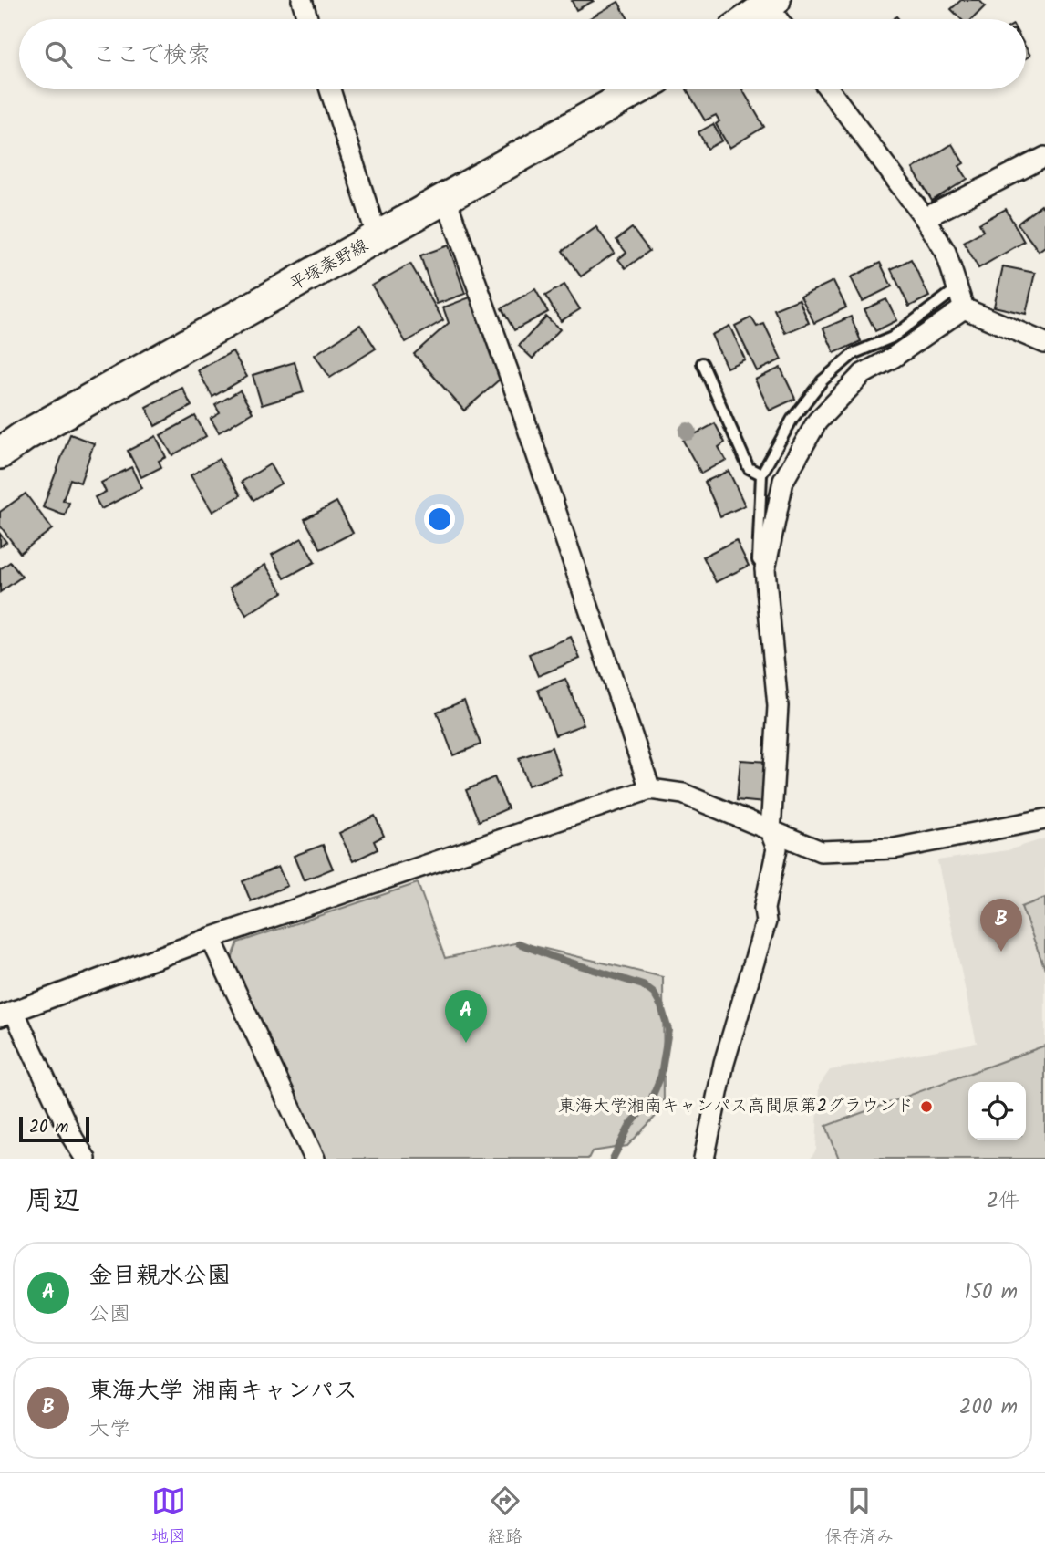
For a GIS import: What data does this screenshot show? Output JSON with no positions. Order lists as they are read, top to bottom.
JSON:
{
  "streets": {
    "main road": ["平塚秦野線"]
  },
  "places": ["東海大学湘南キャンパス高間原第2グラウンド"],
  "scale_bar": "20 m",
  "page": {
    "search": "ここで検索",
    "pins": ["B", "A"],
    "scale": "20 m",
    "heading": ["周辺", "2件"],
    "list": [
      {
        "mark": "A",
        "name": "金目親水公園",
        "note": "公園",
        "value": "150 m"
      },
      {
        "mark": "B",
        "name": "東海大学 湘南キャンパス",
        "note": "大学",
        "value": "200 m"
      }
    ],
    "nav": ["地図", "経路", "保存済み"]
  }
}
